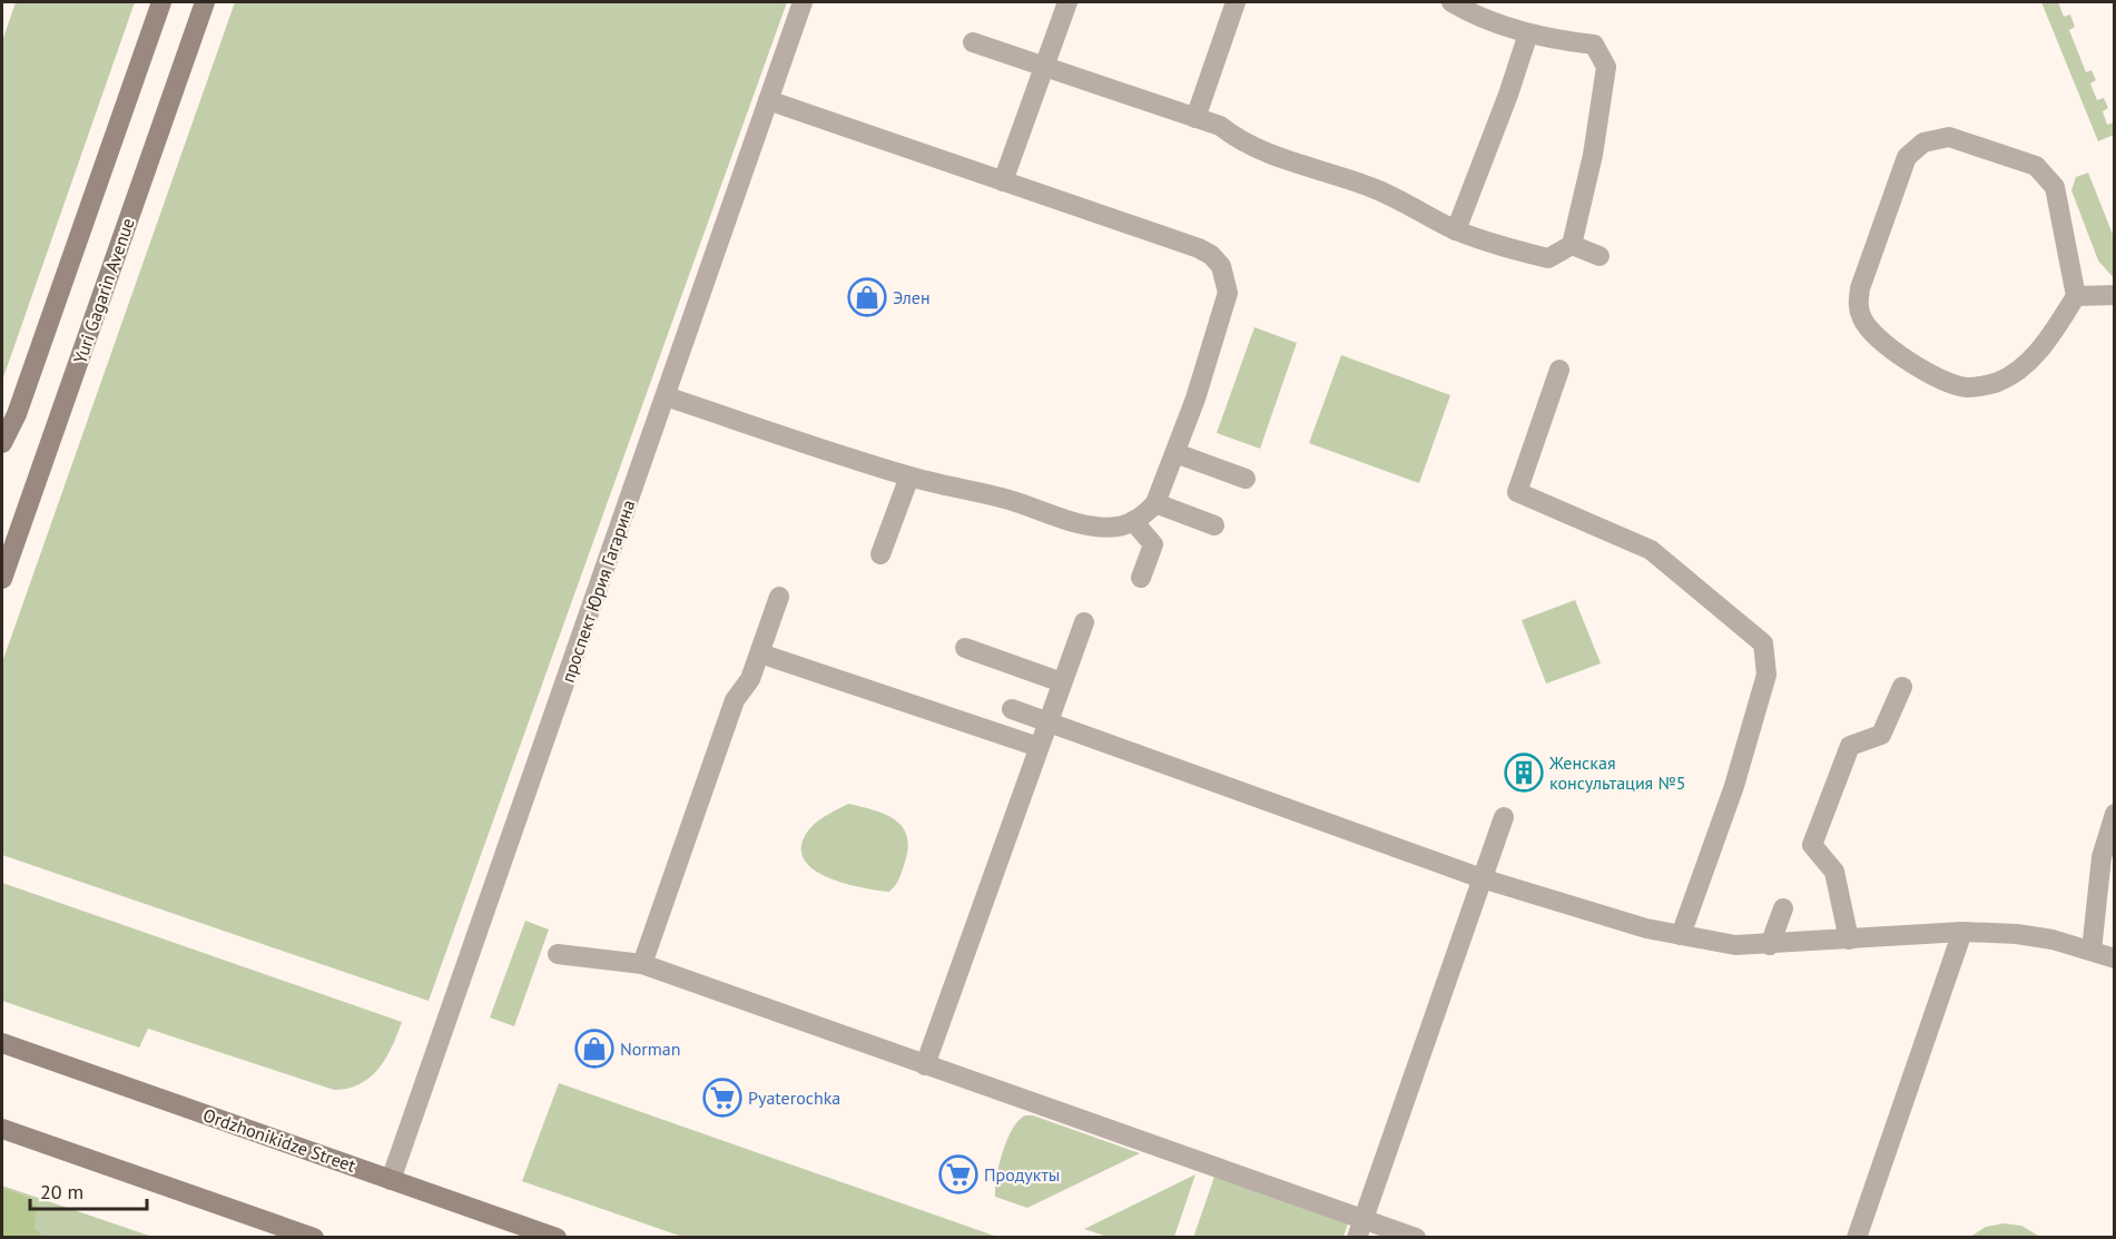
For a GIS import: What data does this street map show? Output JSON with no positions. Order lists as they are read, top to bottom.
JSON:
{
  "streets": {
    "main road": ["Yuri Gagarin Avenue", "Ordzhonikidze Street"],
    "street": ["проспект Юрия Гагарина"]
  },
  "crossings": [
    ["проспект Юрия Гагарина", "Ordzhonikidze Street"]
  ],
  "places": {
    "shop": ["Элен", "Norman"],
    "building": ["Женская консультация №5"],
    "supermarket": ["Pyaterochka", "Продукты"]
  },
  "scale_bar": "20 m"
}
